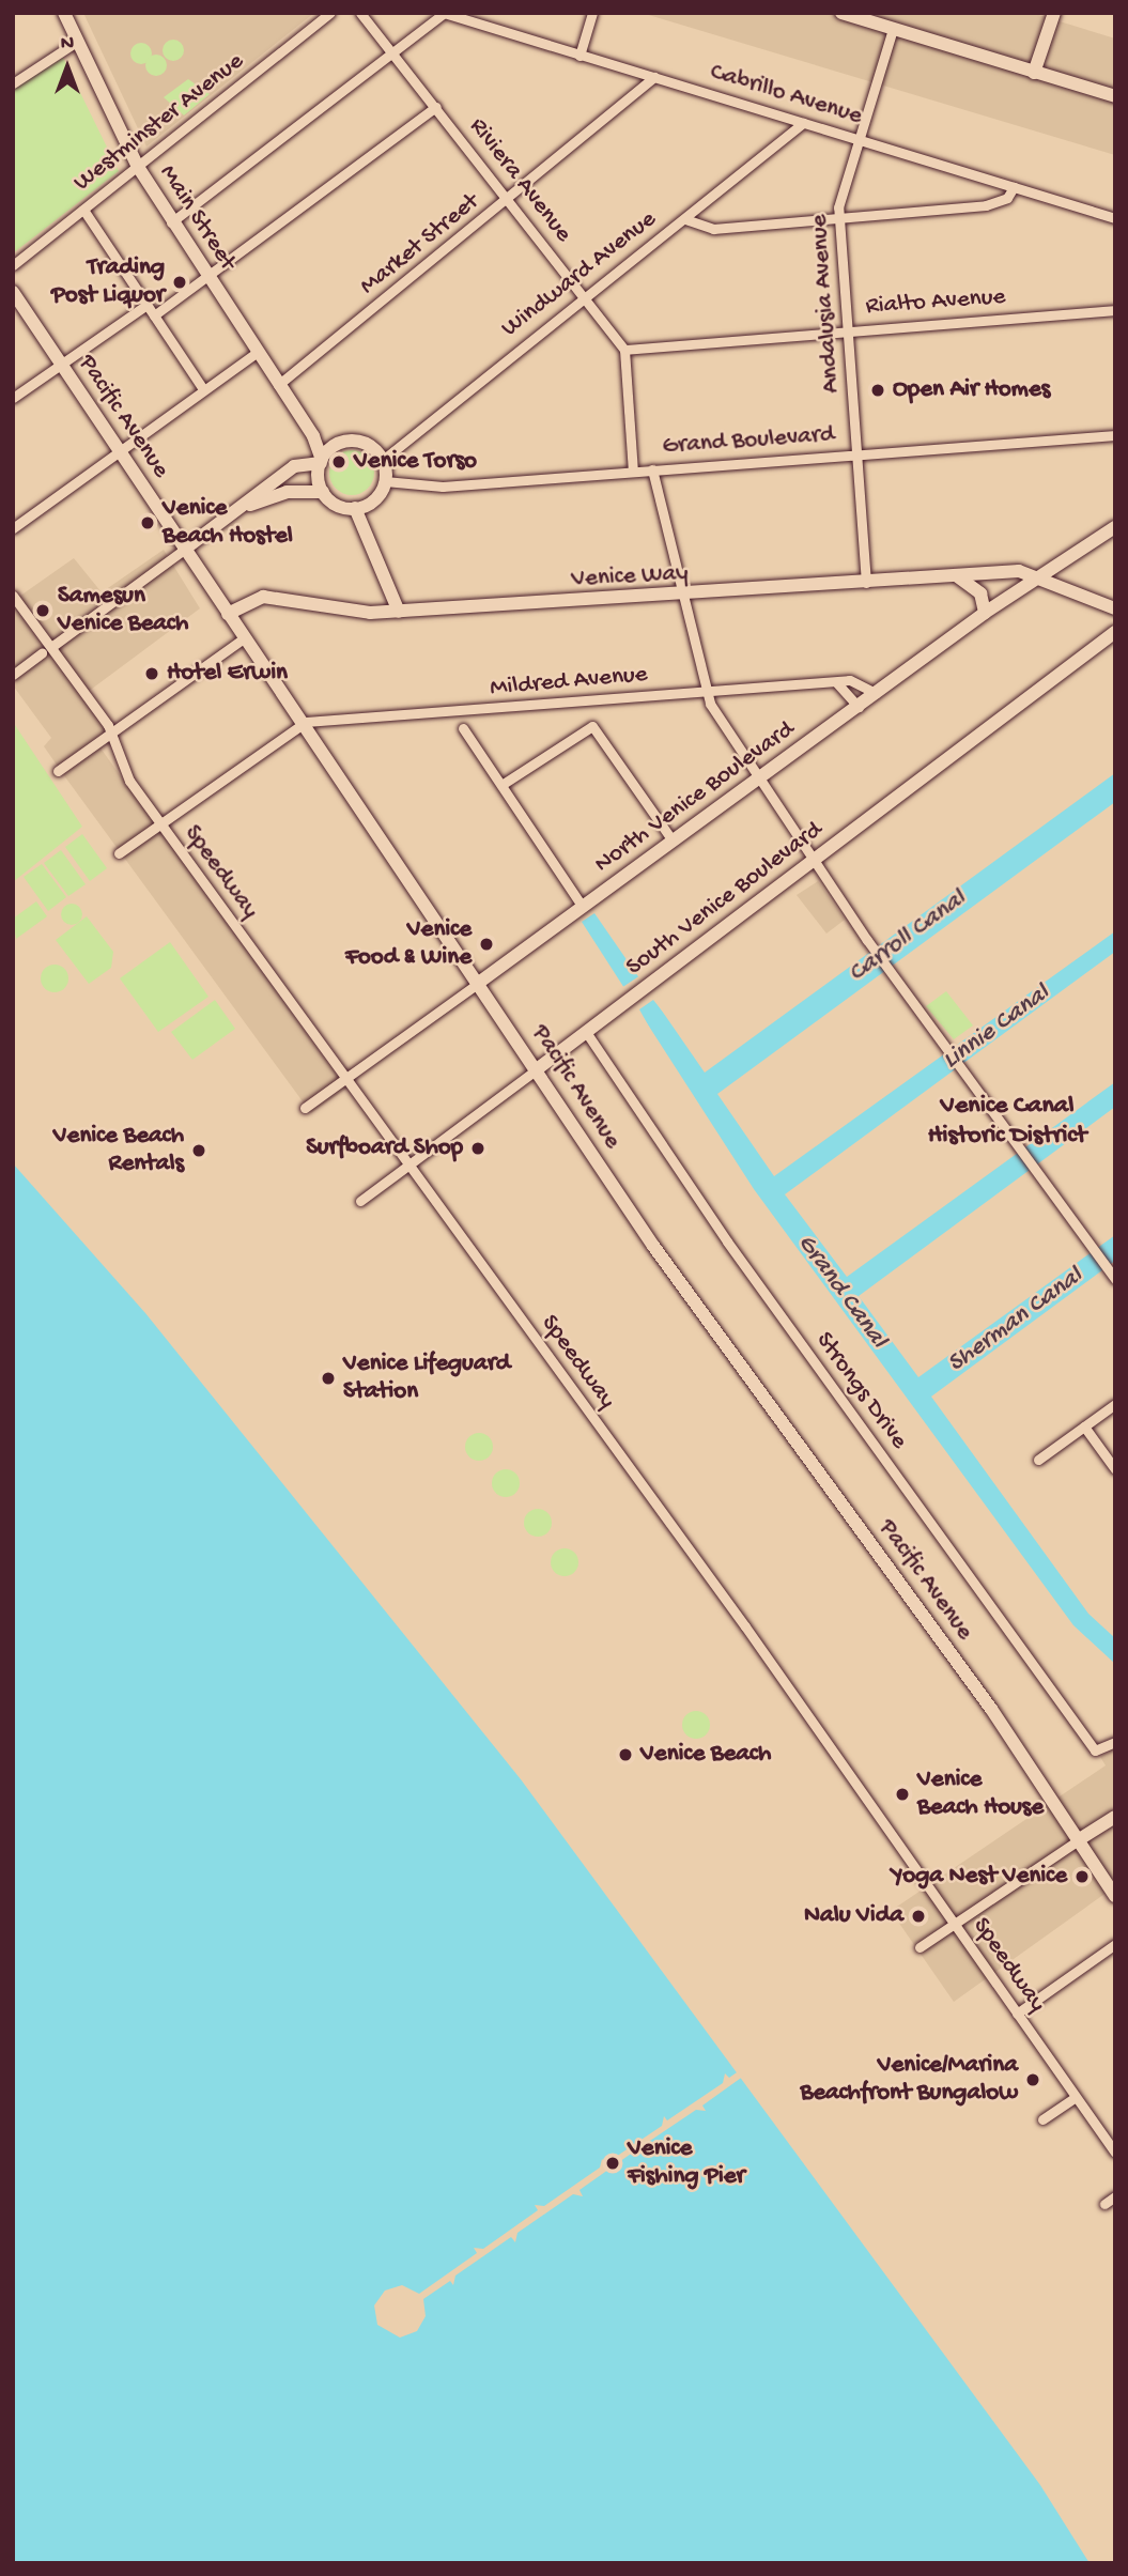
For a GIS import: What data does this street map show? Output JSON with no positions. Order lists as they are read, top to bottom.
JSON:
{
  "streets": {
    "main road": [
      "Main Street",
      "Pacific Avenue",
      "Venice Way",
      "North Venice Boulevard",
      "South Venice Boulevard"
    ],
    "street": [
      "Cabrillo Avenue",
      "Westminster Avenue",
      "Riviera Avenue",
      "Market Street",
      "Windward Avenue",
      "Rialto Avenue",
      "Andalusia Avenue",
      "Grand Boulevard",
      "Mildred Avenue",
      "Speedway",
      "Strongs Drive"
    ]
  },
  "crossings": [
    ["Cabrillo Avenue", "Market Street"],
    ["Cabrillo Avenue", "Windward Avenue"],
    ["Cabrillo Avenue", "Andalusia Avenue"],
    ["Westminster Avenue", "Main Street"],
    ["Riviera Avenue", "Market Street"],
    ["Riviera Avenue", "Windward Avenue"],
    ["Riviera Avenue", "Rialto Avenue"],
    ["Main Street", "Market Street"],
    ["Main Street", "Windward Avenue"],
    ["Main Street", "Grand Boulevard"],
    ["Windward Avenue", "Grand Boulevard"],
    ["Rialto Avenue", "Andalusia Avenue"],
    ["Andalusia Avenue", "Grand Boulevard"],
    ["Andalusia Avenue", "Venice Way"],
    ["Pacific Avenue", "Venice Way"],
    ["Pacific Avenue", "Mildred Avenue"],
    ["Pacific Avenue", "North Venice Boulevard"],
    ["Pacific Avenue", "South Venice Boulevard"],
    ["Venice Way", "North Venice Boulevard"],
    ["Mildred Avenue", "North Venice Boulevard"],
    ["North Venice Boulevard", "Speedway"],
    ["Speedway", "South Venice Boulevard"],
    ["South Venice Boulevard", "Strongs Drive"]
  ],
  "districts": ["Venice Canal Historic District"],
  "water": [
    "Carroll Canal",
    "Linnie Canal",
    "Grand Canal",
    "Sherman Canal"
  ],
  "places": [
    "Trading Post Liquor",
    "Open Air Homes",
    "Venice Torso",
    "Venice Beach Hostel",
    "Samesun Venice Beach",
    "Hotel Erwin",
    "Venice Food & Wine",
    "Surfboard Shop",
    "Venice Beach Rentals",
    "Venice Lifeguard Station",
    "Venice Beach",
    "Venice Beach House",
    "Yoga Nest Venice",
    "Nalu Vida",
    "Venice/Marina Beachfront Bungalow",
    "Venice Fishing Pier"
  ],
  "north": "top"
}
